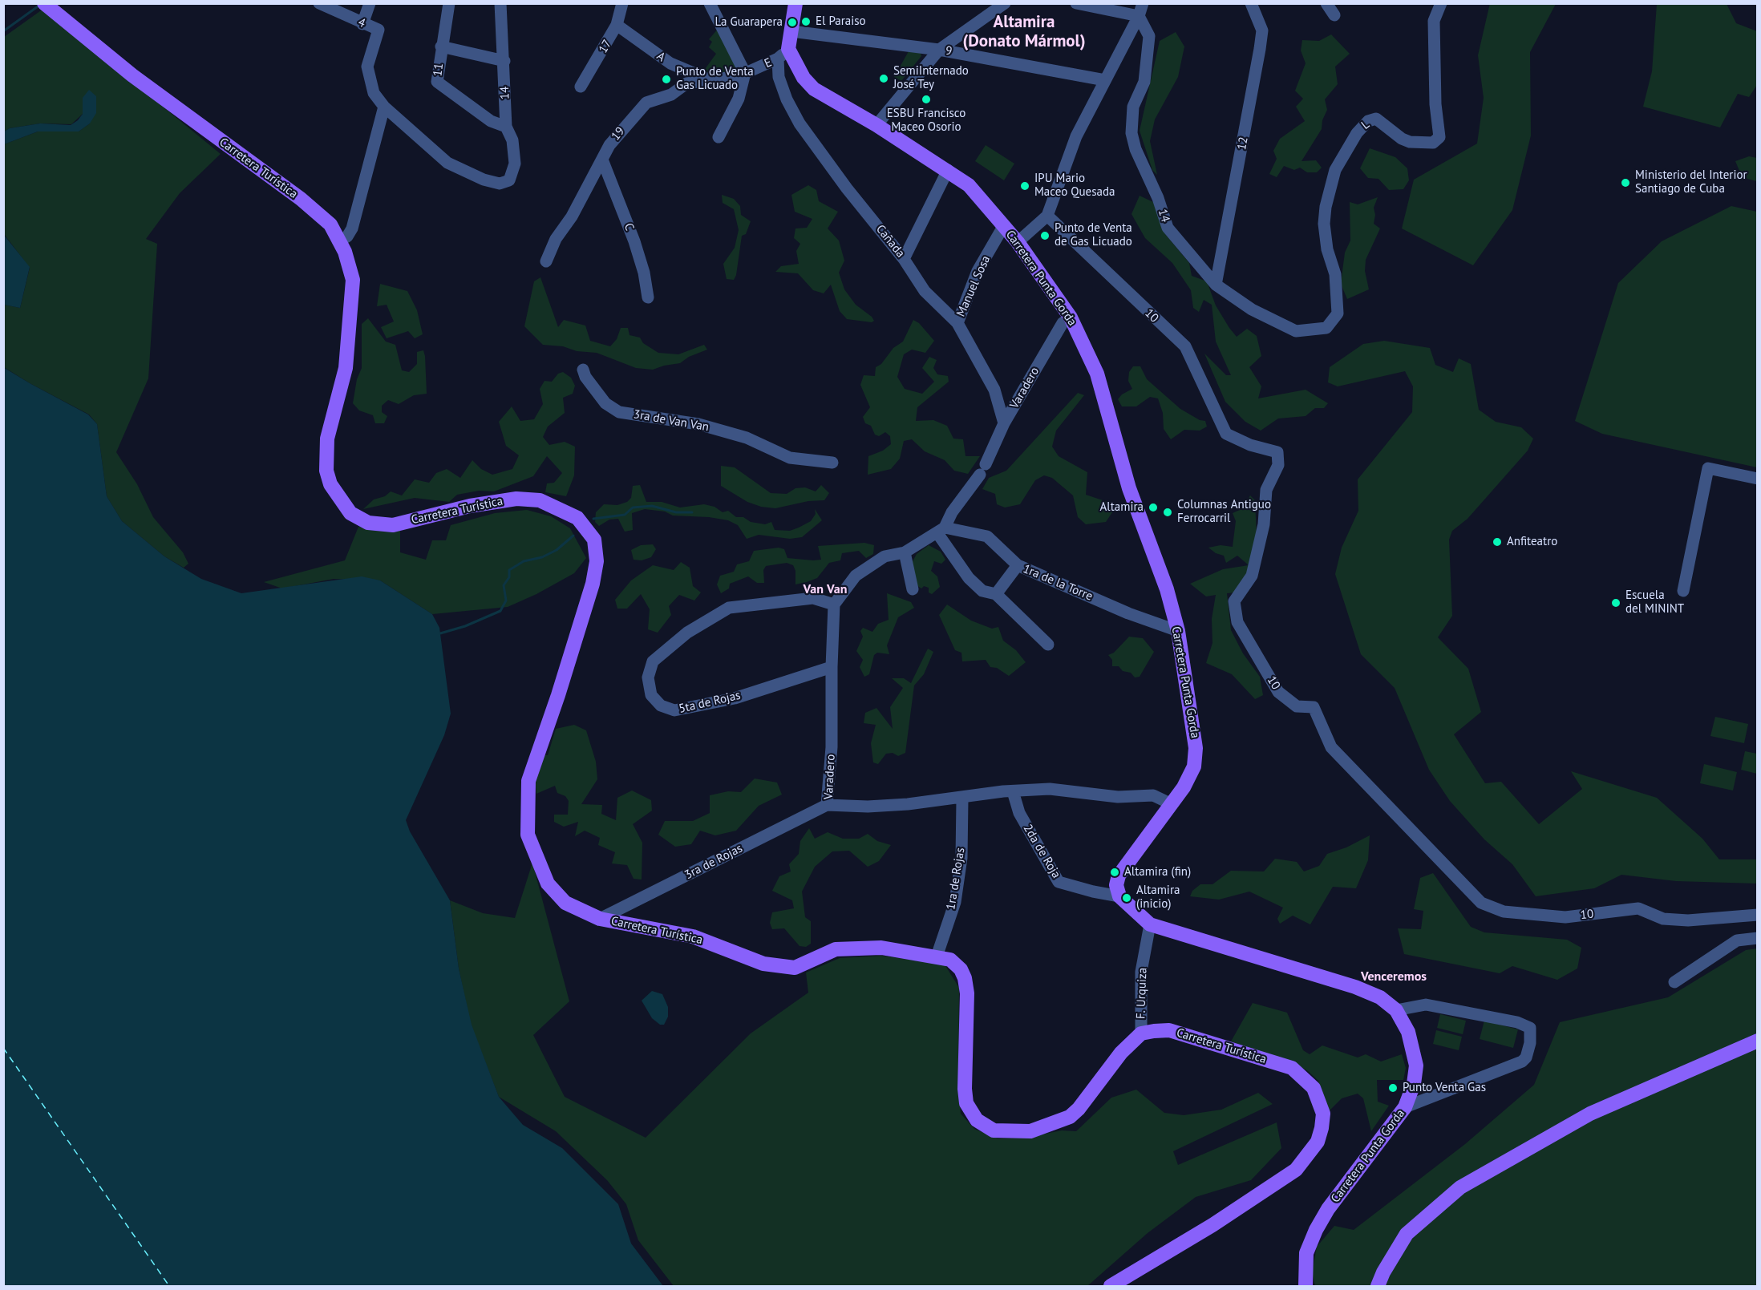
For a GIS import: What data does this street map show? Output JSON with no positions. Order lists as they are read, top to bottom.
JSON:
{
  "streets": {
    "main road": ["Carretera Turística", "Carretera Punta Gorda"],
    "street": [
      "4",
      "17",
      "9",
      "A",
      "E",
      "11",
      "14",
      "L",
      "19",
      "12",
      "C",
      "Cañada",
      "Manuel Sosa",
      "10",
      "Varadero",
      "3ra de Van Van",
      "1ra de la Torre",
      "5ta de Rojas",
      "2da de Roja",
      "3ra de Rojas",
      "1ra de Rojas",
      "F. Urquiza"
    ]
  },
  "crossings": [
    ["4", "14"],
    ["17", "A"],
    ["A", "19"],
    ["E", "19"],
    ["E", "Cañada"],
    ["E", "Carretera Punta Gorda"],
    ["11", "14"],
    ["14", "L"],
    ["14", "12"],
    ["19", "C"],
    ["Carretera Turística", "3ra de Rojas"],
    ["Carretera Turística", "1ra de Rojas"],
    ["Carretera Turística", "F. Urquiza"],
    ["Cañada", "Carretera Punta Gorda"],
    ["Cañada", "Manuel Sosa"],
    ["Cañada", "Varadero"],
    ["Carretera Punta Gorda", "Manuel Sosa"],
    ["Carretera Punta Gorda", "Varadero"],
    ["Carretera Punta Gorda", "1ra de la Torre"],
    ["Carretera Punta Gorda", "2da de Roja"],
    ["Carretera Punta Gorda", "F. Urquiza"],
    ["Varadero", "1ra de la Torre"],
    ["Varadero", "5ta de Rojas"],
    ["Varadero", "2da de Roja"],
    ["Varadero", "3ra de Rojas"],
    ["Varadero", "1ra de Rojas"]
  ],
  "districts": ["Altamira (Donato Mármol)", "Van Van", "Venceremos"],
  "places": [
    "El Paraiso",
    "La Guarapera",
    "SemiInternado José Tey",
    "Punto de Venta Gas Licuado",
    "ESBU Francisco Maceo Osorio",
    "Ministerio del Interior Santiago de Cuba",
    "IPU Mario Maceo Quesada",
    "Punto de Venta de Gas Licuado",
    "Altamira",
    "Columnas Antiguo Ferrocarril",
    "Anfiteatro",
    "Escuela del MININT",
    "Altamira (fin)",
    "Altamira (inicio)",
    "Punto Venta Gas"
  ]
}
